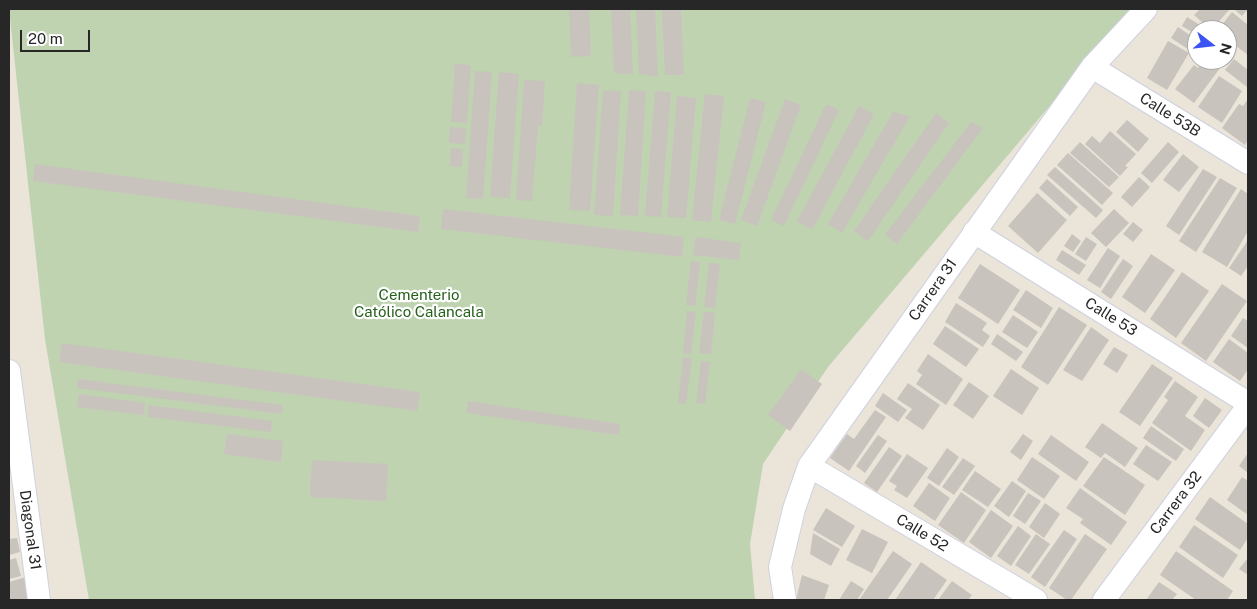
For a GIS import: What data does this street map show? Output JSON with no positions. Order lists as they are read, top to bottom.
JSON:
{
  "streets": {
    "street": [
      "Calle 53B",
      "Carrera 31",
      "Calle 53",
      "Carrera 32",
      "Diagonal 31",
      "Calle 52"
    ]
  },
  "crossings": [
    ["Calle 53B", "Carrera 31"],
    ["Carrera 31", "Calle 53"],
    ["Carrera 31", "Calle 52"],
    ["Calle 53", "Carrera 32"]
  ],
  "parks": ["Cementerio Católico Calancala"],
  "scale_bar": "20 m",
  "north": "right"
}
